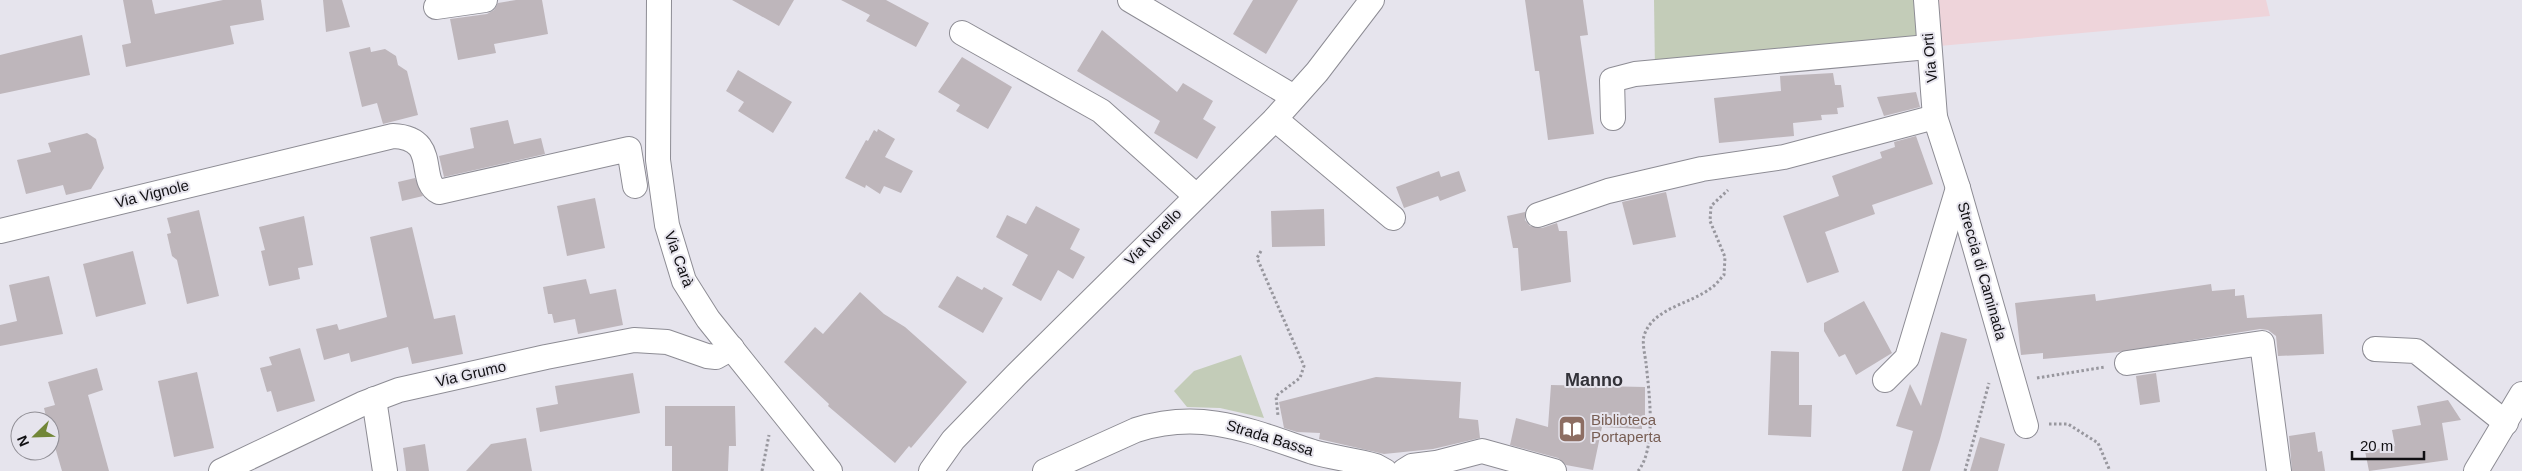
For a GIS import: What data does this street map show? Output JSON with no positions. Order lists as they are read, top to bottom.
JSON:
{
  "streets": {
    "street": [
      "Via Orti",
      "Via Vignole",
      "Via Norello",
      "Via Carà",
      "Streccia di Caminada",
      "Via Grumo",
      "Strada Bassa"
    ]
  },
  "crossings": [
    ["Via Orti", "Streccia di Caminada"],
    ["Via Carà", "Via Grumo"]
  ],
  "districts": ["Manno"],
  "places": {
    "library": ["Biblioteca Portaperta"]
  },
  "scale_bar": "20 m",
  "north": "bottom left"
}
